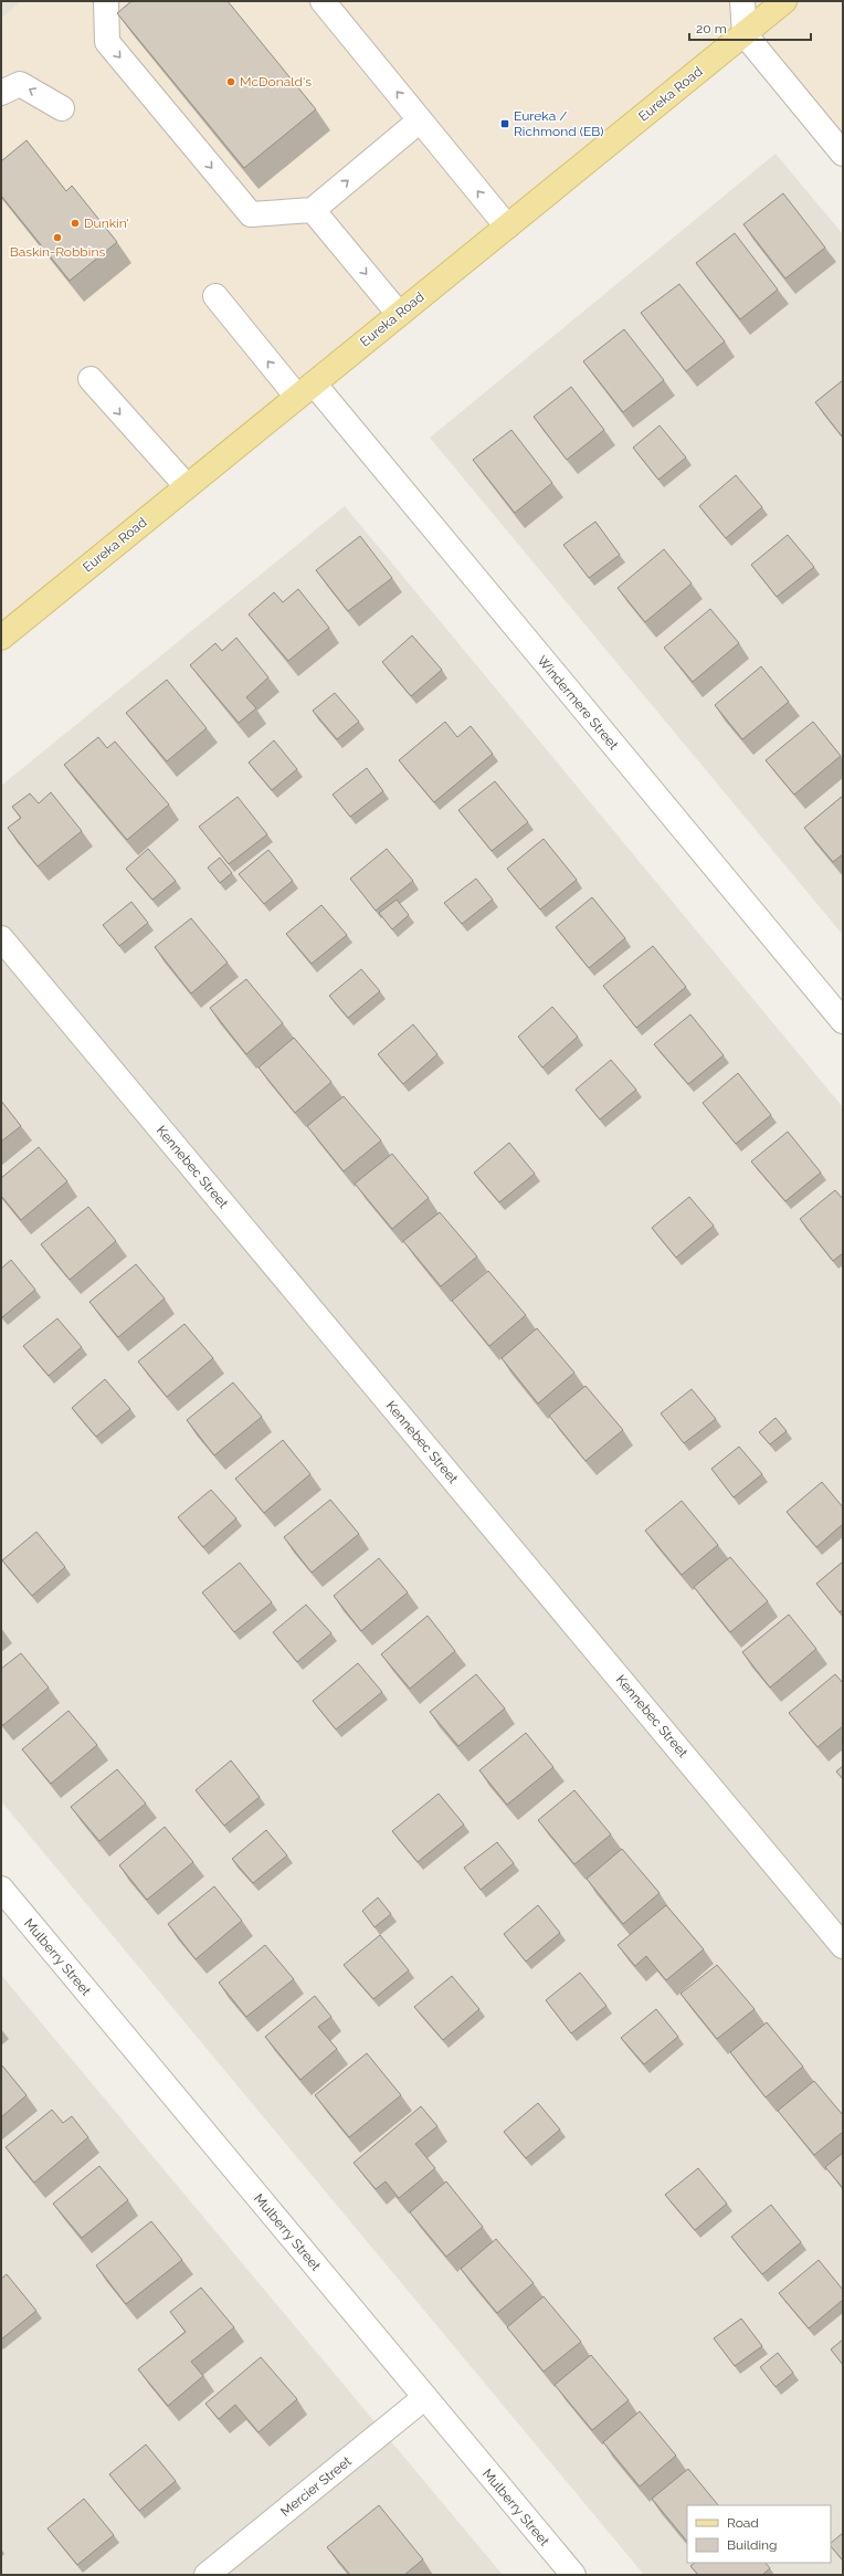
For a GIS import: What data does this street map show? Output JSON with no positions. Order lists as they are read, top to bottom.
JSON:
{
  "streets": {
    "main road": ["Eureka Road"],
    "street": [
      "Windermere Street",
      "Kennebec Street",
      "Mulberry Street",
      "Mercier Street"
    ]
  },
  "crossings": [
    ["Eureka Road", "Windermere Street"],
    ["Mulberry Street", "Mercier Street"]
  ],
  "places": {
    "other": ["McDonald's", "Dunkin'", "Baskin-Robbins"],
    "transit": ["Eureka / Richmond (EB)"]
  },
  "legend": ["Road", "Building"],
  "scale_bar": "20 m"
}
